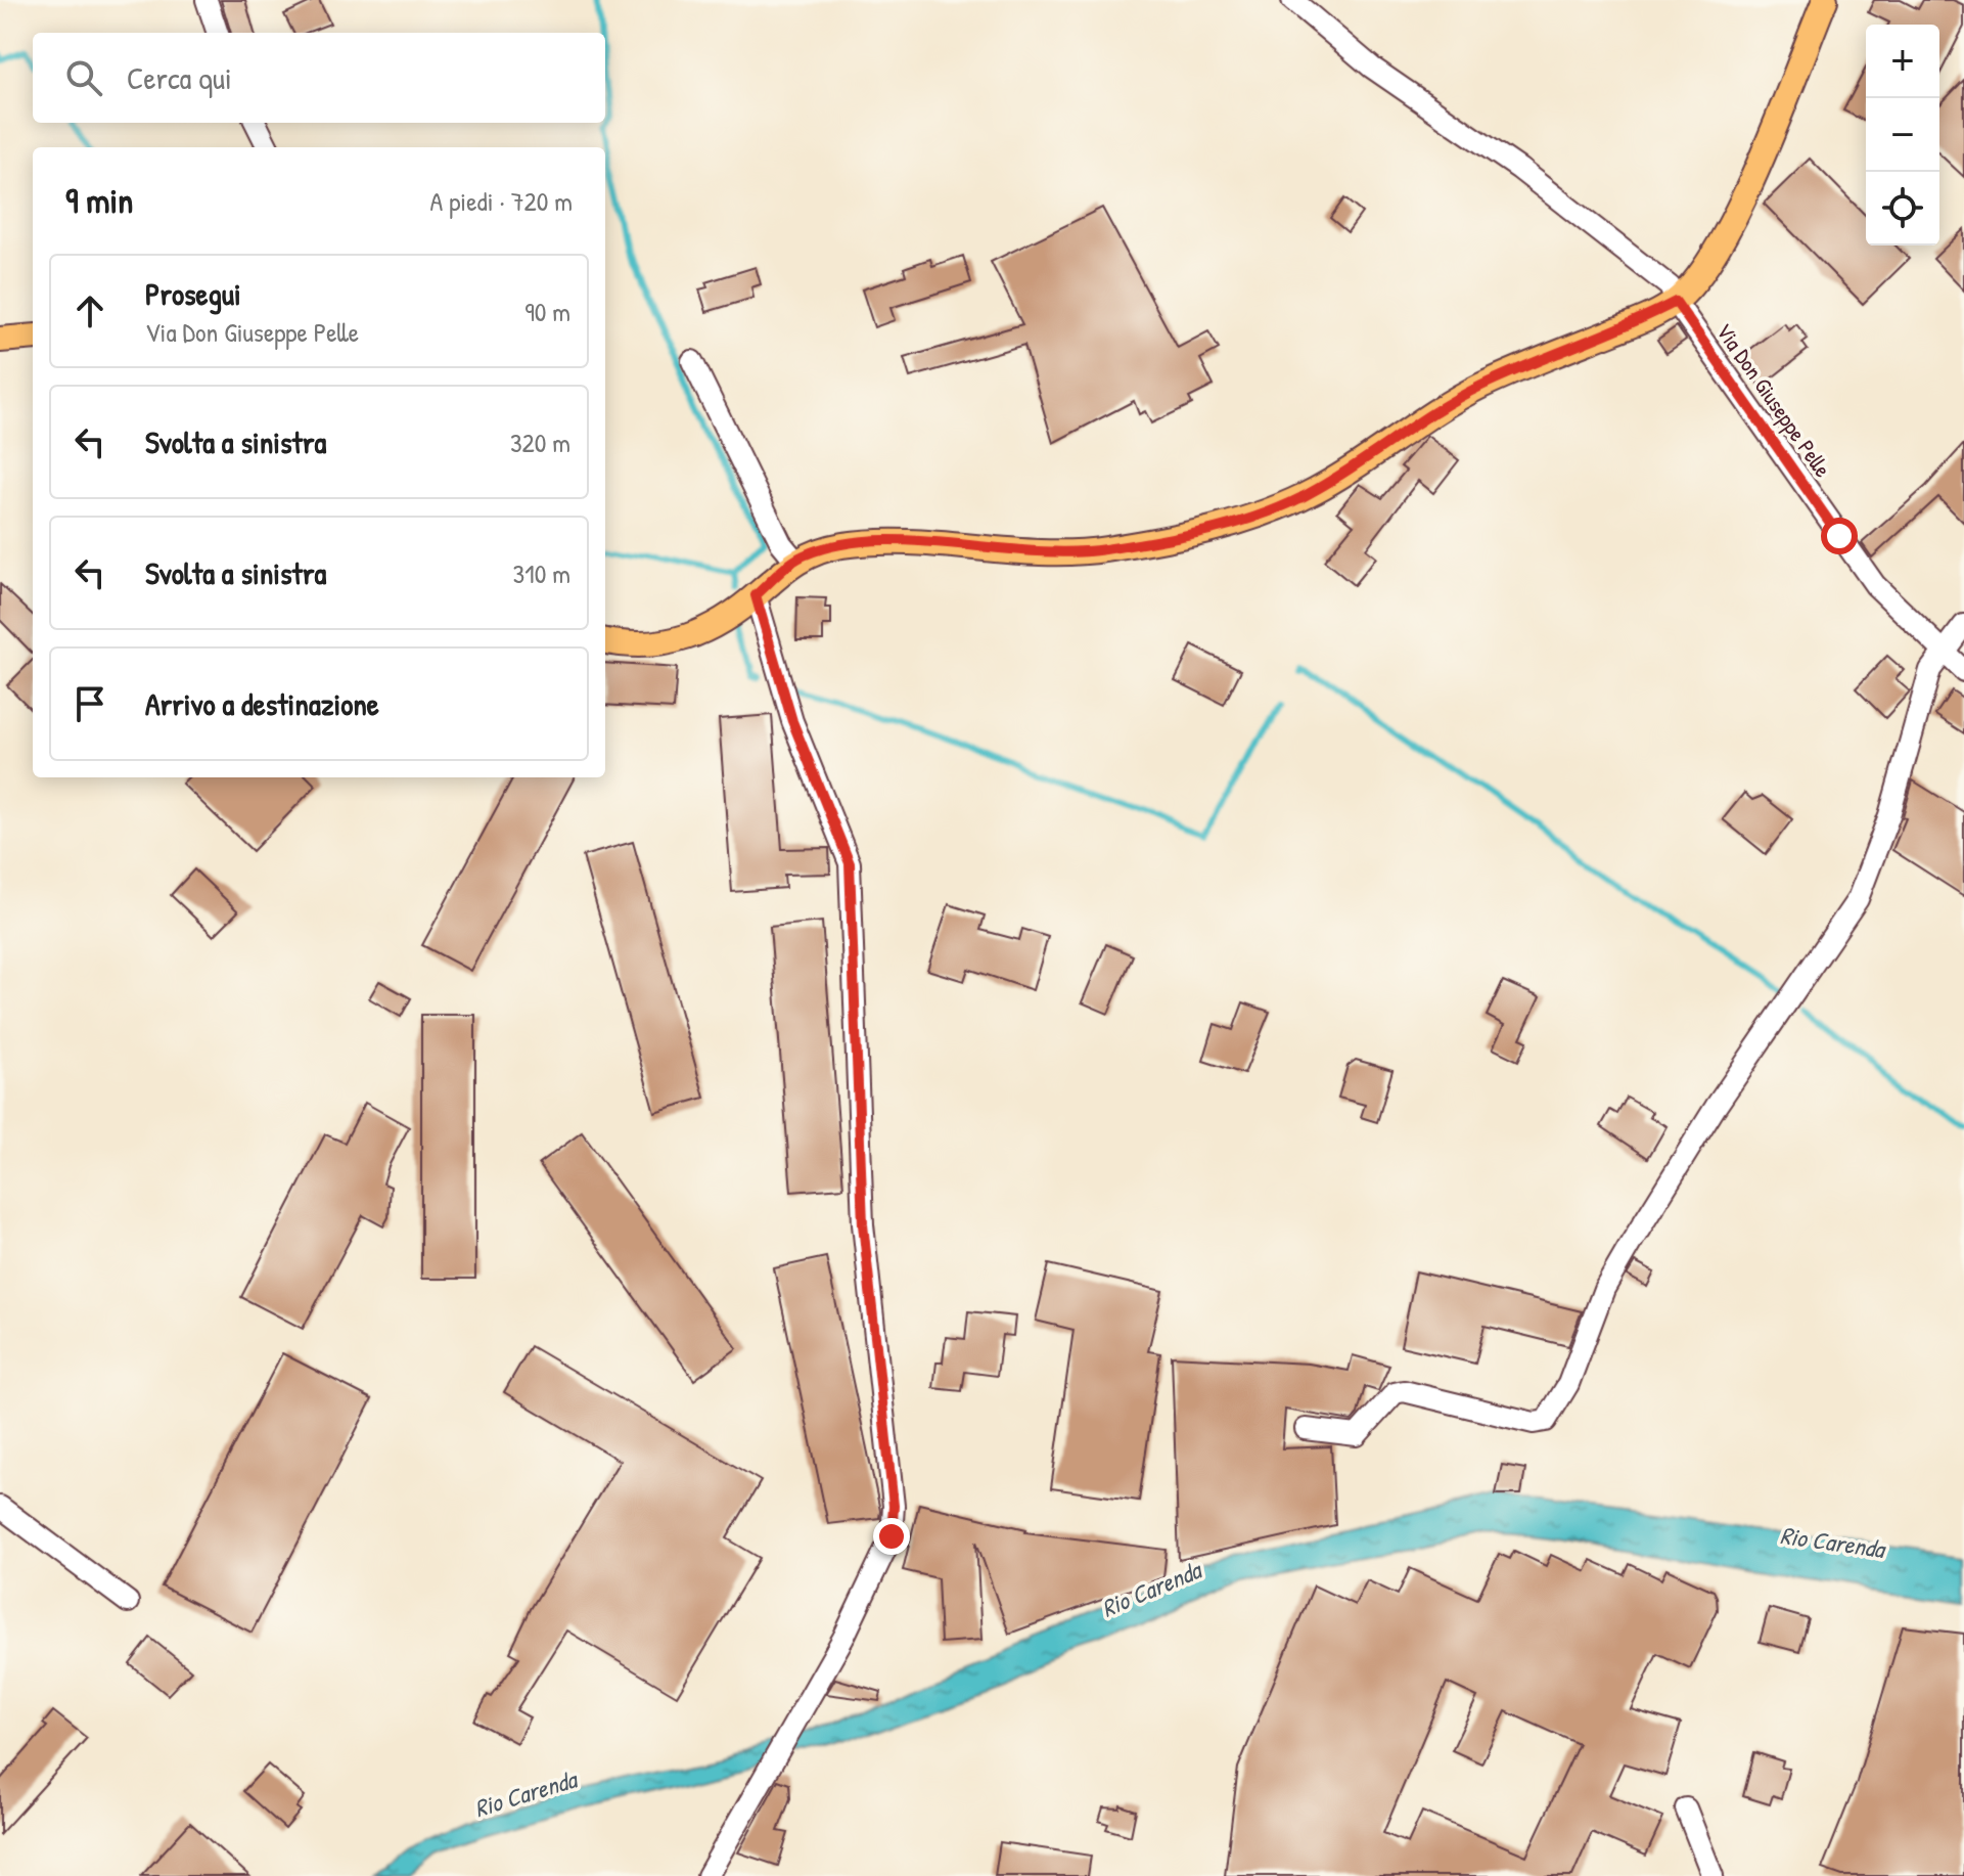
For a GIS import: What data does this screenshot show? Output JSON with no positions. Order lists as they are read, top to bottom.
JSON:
{
  "streets": {
    "street": ["Via Don Giuseppe Pelle"]
  },
  "water": ["Rio Carenda"],
  "page": {
    "map_buttons": ["+", "−"],
    "search": "Cerca qui",
    "heading": ["9 min", "A piedi · 720 m"],
    "list": [
      ["Prosegui", "Via Don Giuseppe Pelle", "90 m"],
      ["Svolta a sinistra", "320 m"],
      ["Svolta a sinistra", "310 m"],
      "Arrivo a destinazione"
    ]
  }
}
